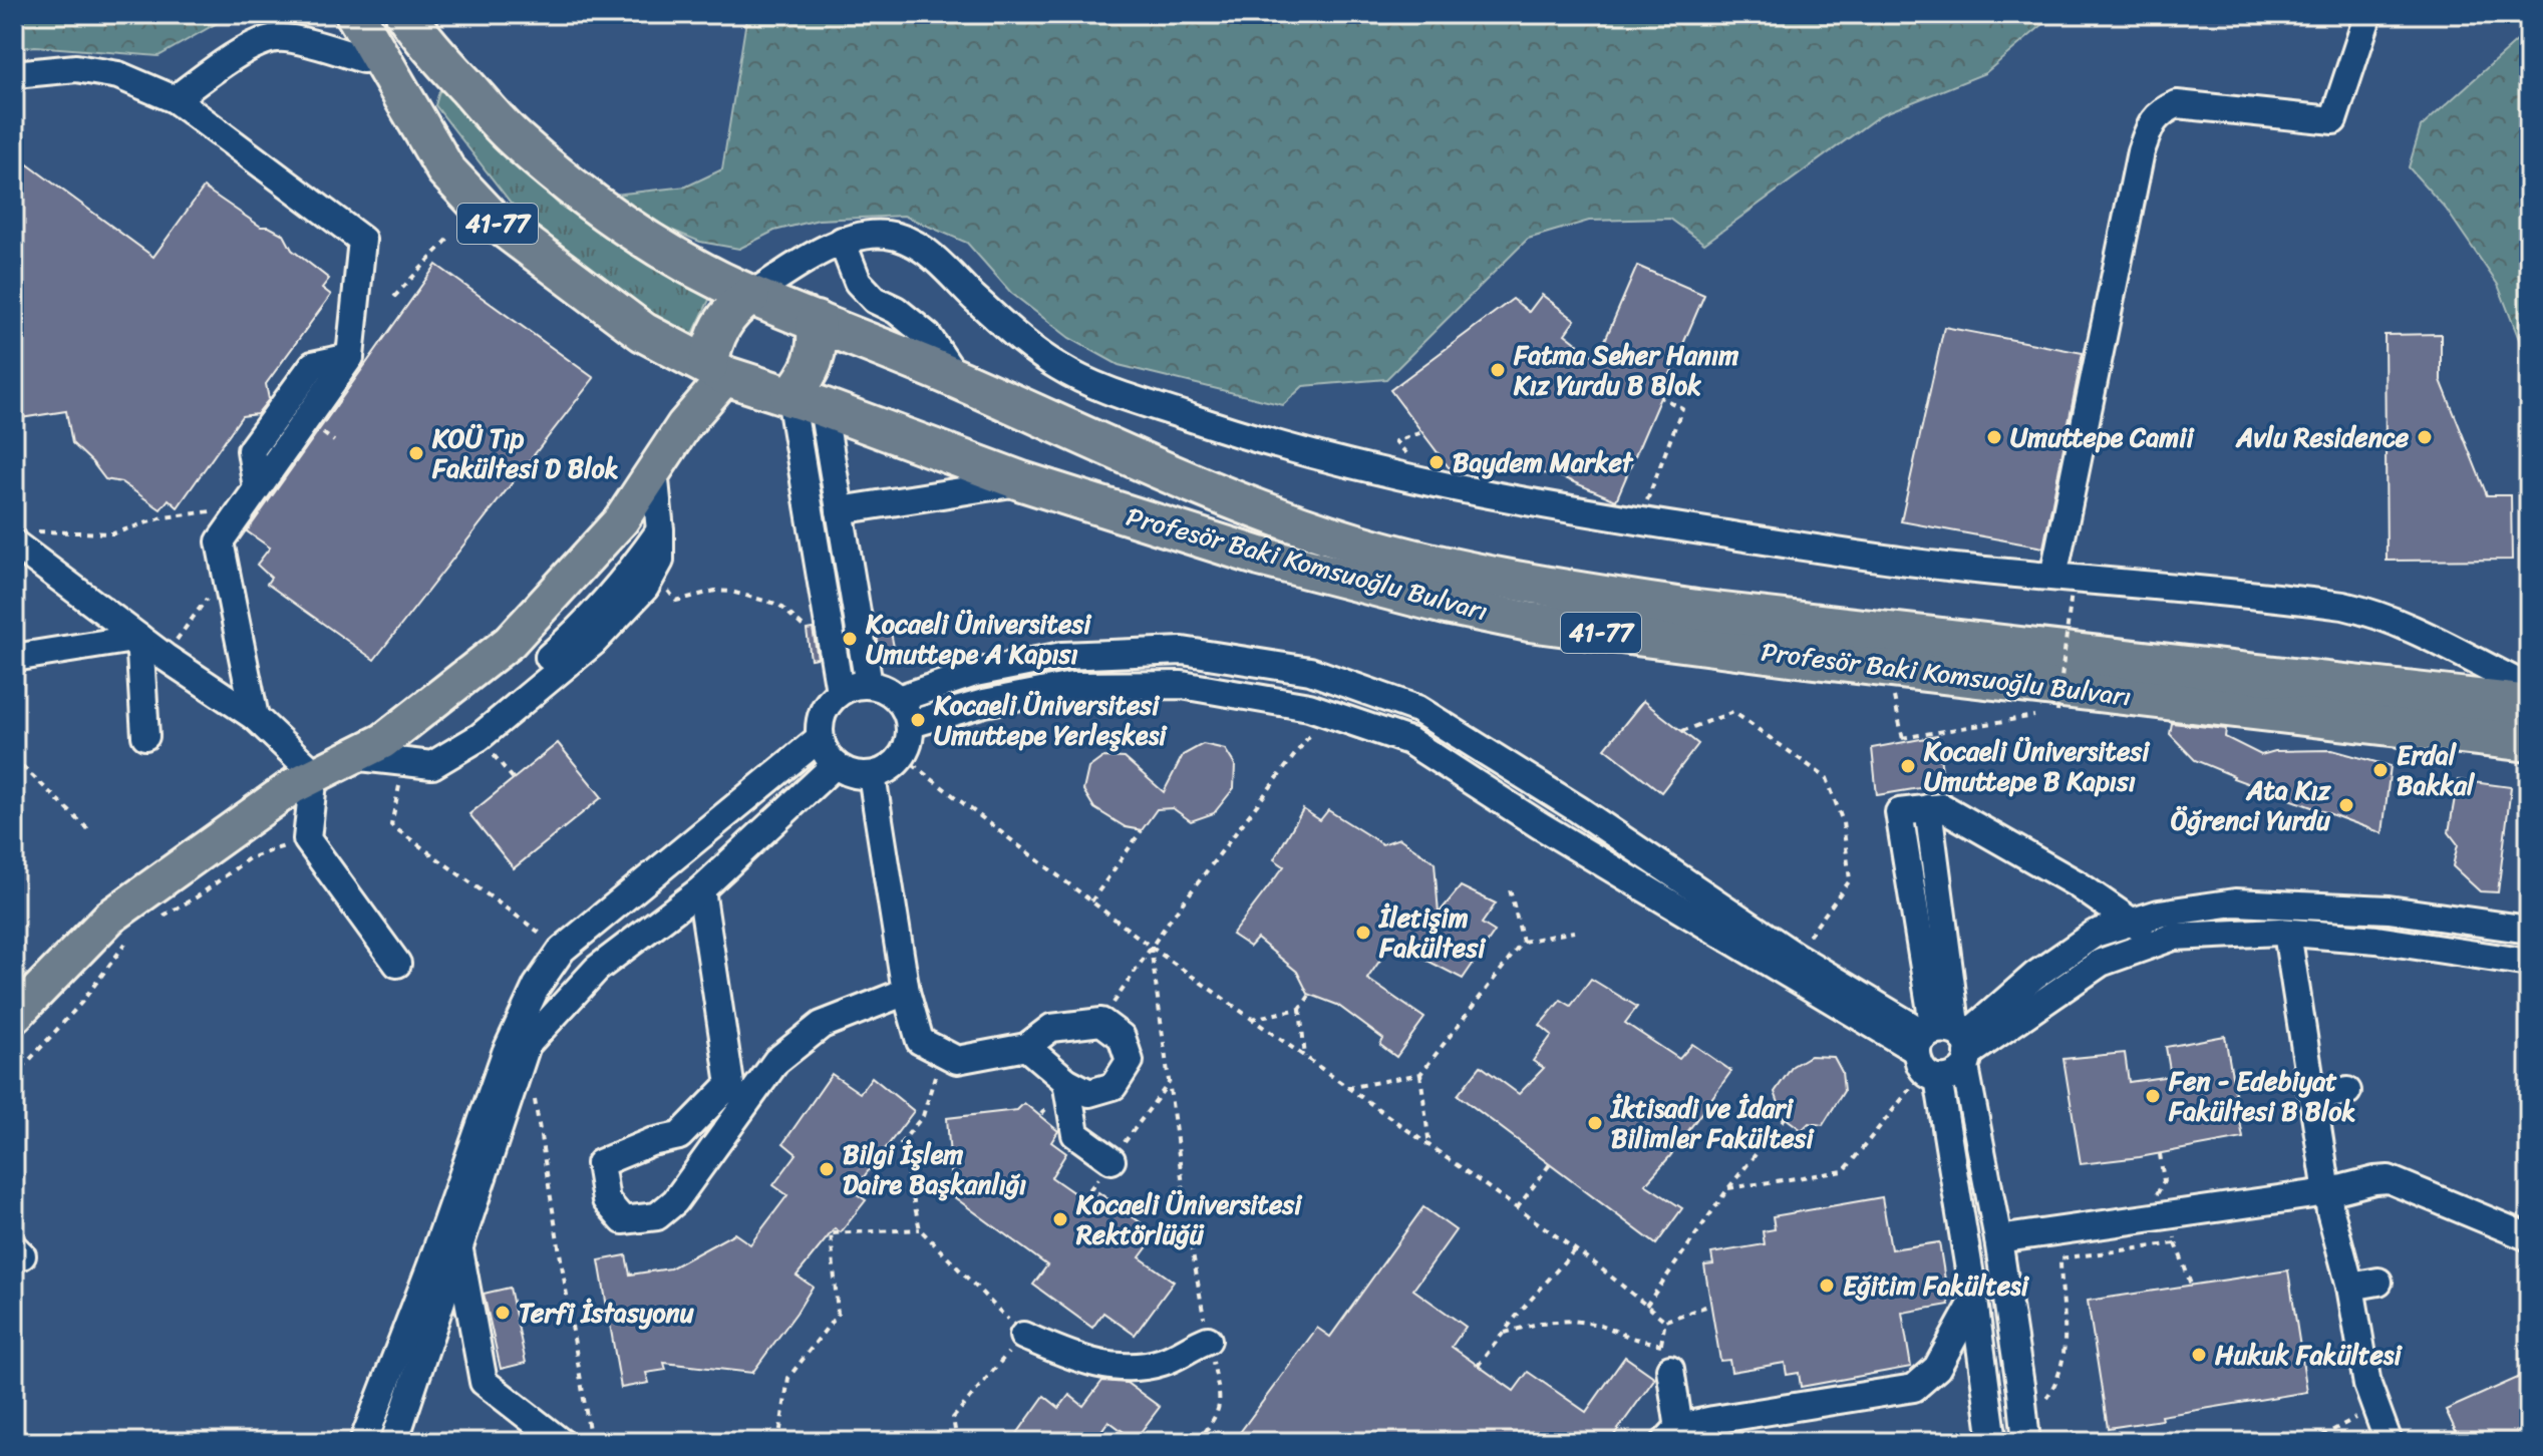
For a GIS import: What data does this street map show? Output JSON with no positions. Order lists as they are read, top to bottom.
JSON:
{
  "streets": {
    "highway": ["41-77", "Profesör Baki Komsuoğlu Bulvarı"]
  },
  "places": [
    "Fatma Seher Hanım Kız Yurdu B Blok",
    "Umuttepe Camii",
    "Avlu Residence",
    "KOÜ Tıp Fakültesi D Blok",
    "Baydem Market",
    "Kocaeli Üniversitesi Umuttepe A Kapısı",
    "Kocaeli Üniversitesi Umuttepe Yerleşkesi",
    "Kocaeli Üniversitesi Umuttepe B Kapısı",
    "Erdal Bakkal",
    "Ata Kız Öğrenci Yurdu",
    "İletişim Fakültesi",
    "Fen - Edebiyat Fakültesi B Blok",
    "İktisadi ve İdari Bilimler Fakültesi",
    "Bilgi İşlem Daire Başkanlığı",
    "Kocaeli Üniversitesi Rektörlüğü",
    "Eğitim Fakültesi",
    "Terfi İstasyonu",
    "Hukuk Fakültesi"
  ]
}
